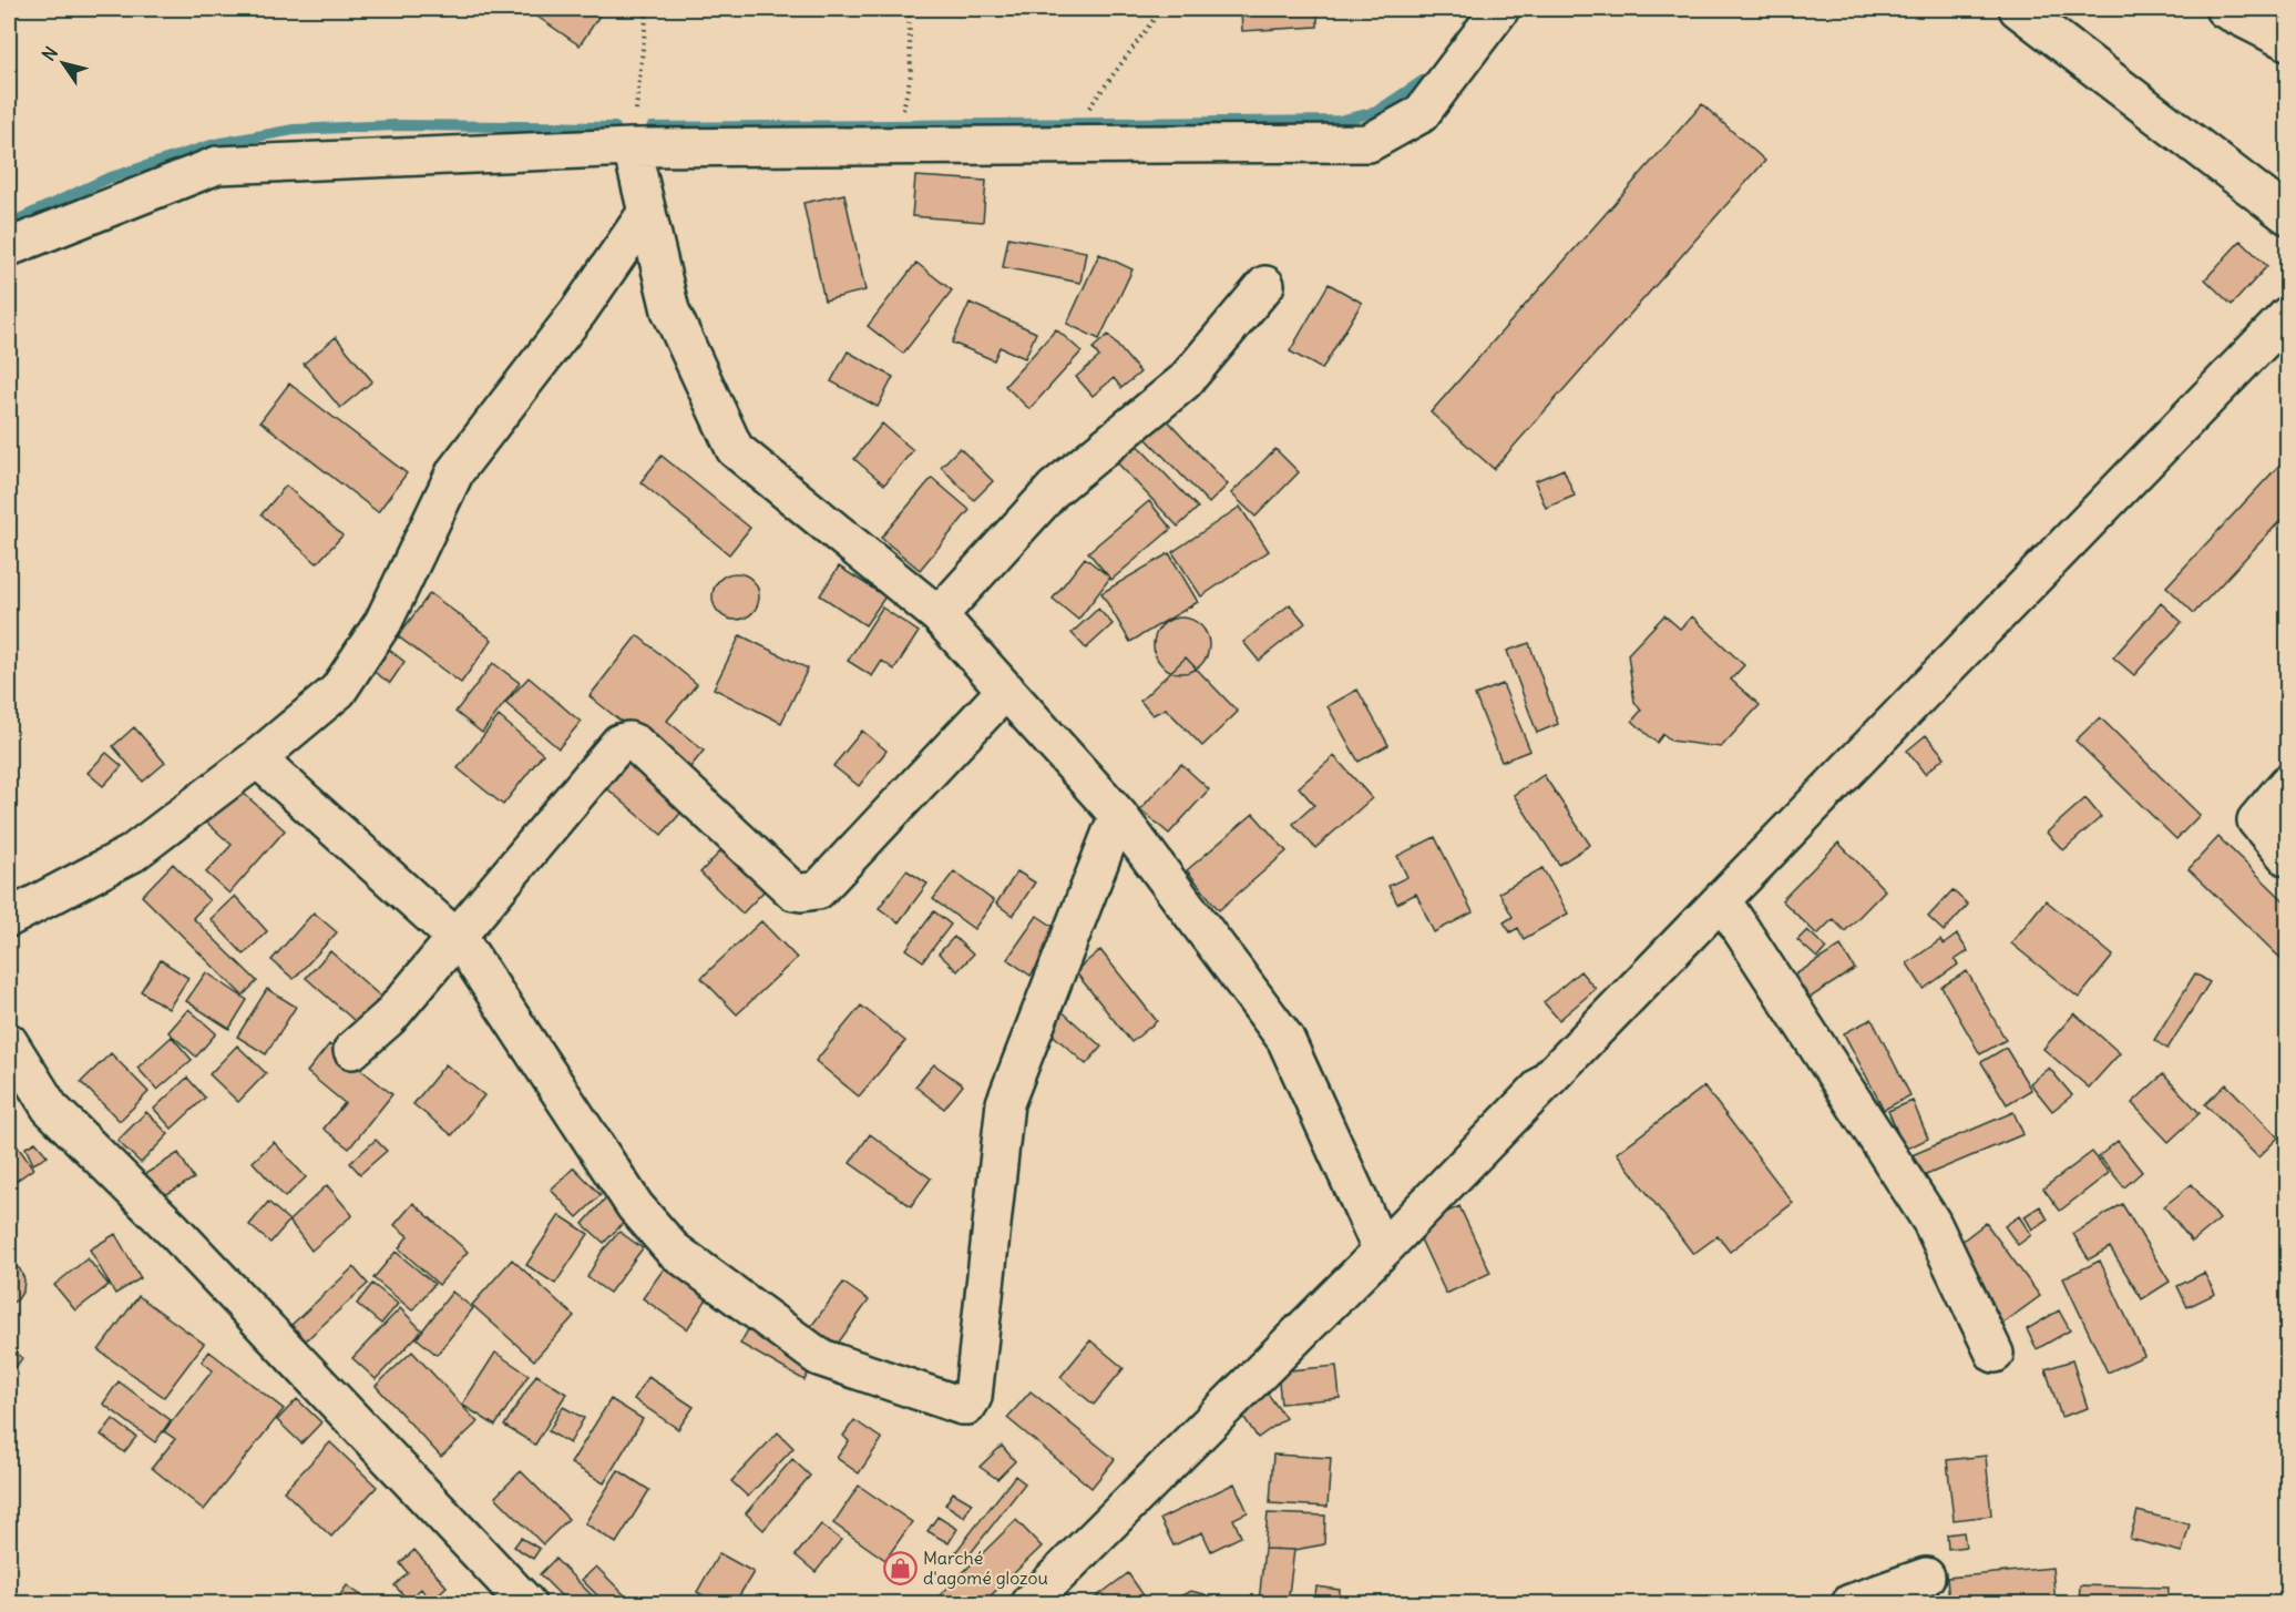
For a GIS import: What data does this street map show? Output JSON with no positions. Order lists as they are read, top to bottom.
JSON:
{
  "places": {
    "shop": ["Marché d'agomé glozou"]
  },
  "north": "top left"
}
